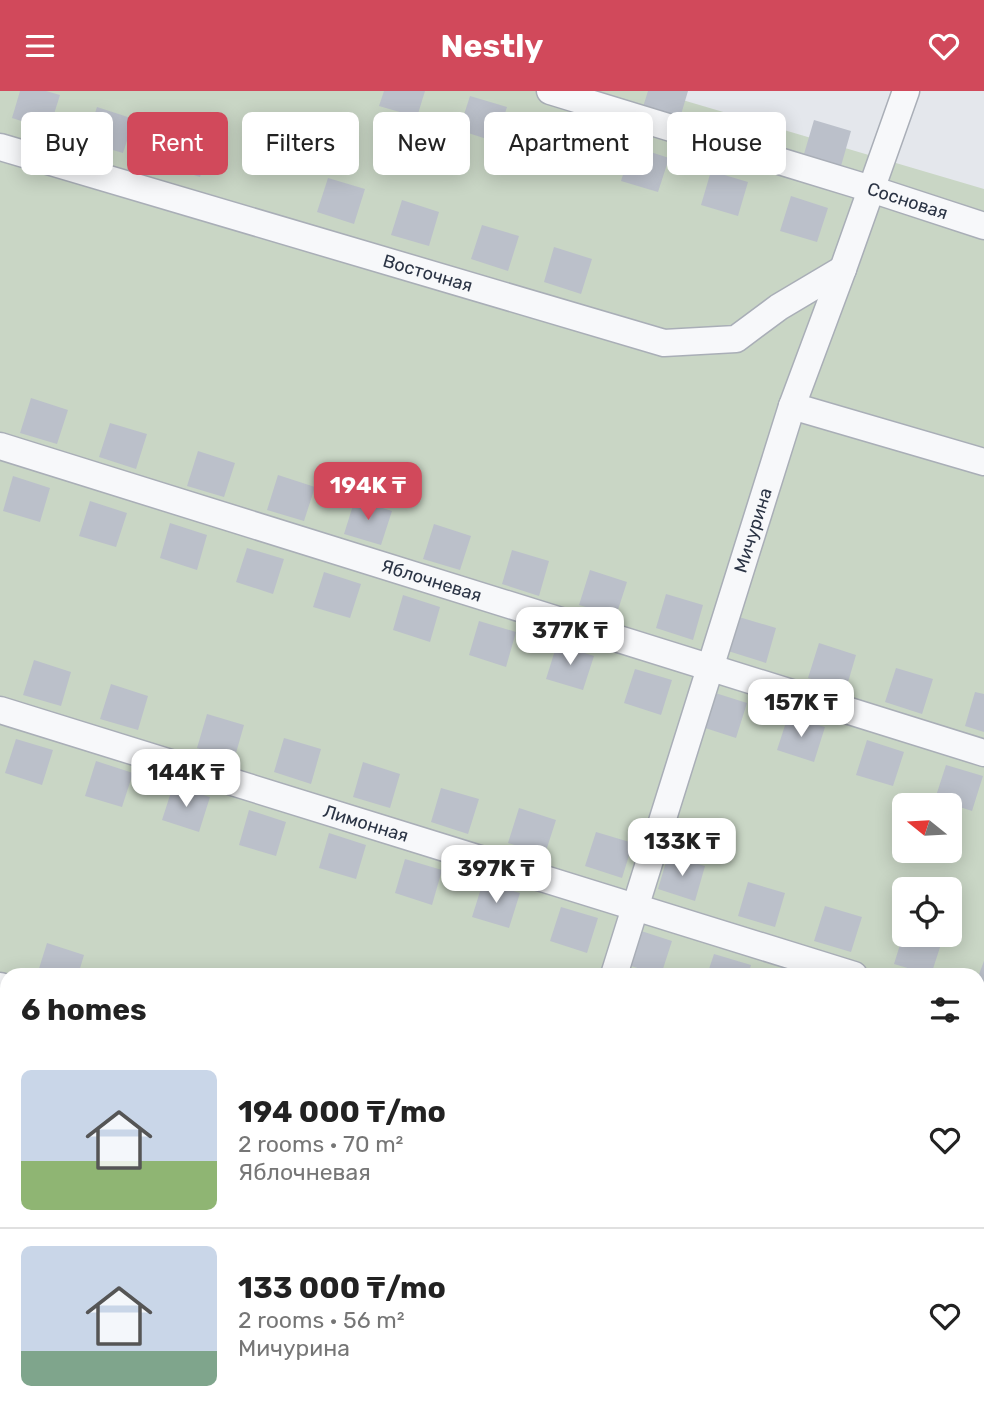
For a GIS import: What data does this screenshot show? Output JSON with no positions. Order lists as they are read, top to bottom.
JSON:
{
  "streets": {
    "street": [
      "Сосновая",
      "Восточная",
      "Мичурина",
      "Яблочневая",
      "Лимонная"
    ]
  },
  "crossings": [
    ["Сосновая", "Мичурина"],
    ["Восточная", "Мичурина"],
    ["Мичурина", "Яблочневая"],
    ["Мичурина", "Лимонная"]
  ],
  "north": "left",
  "page": {
    "header": "Nestly",
    "chip": [
      "Buy",
      "Rent",
      "Filters",
      "New",
      "Apartment",
      "House"
    ],
    "price": [
      "194K ₸",
      "377K ₸",
      "157K ₸",
      "144K ₸",
      "133K ₸",
      "397K ₸"
    ],
    "heading": "6 homes",
    "list": [
      {
        "name": "194 000 ₸/mo",
        "note": "2 rooms · 70 m² · Яблочневая"
      },
      {
        "name": "133 000 ₸/mo",
        "note": "2 rooms · 56 m² · Мичурина"
      }
    ]
  }
}
